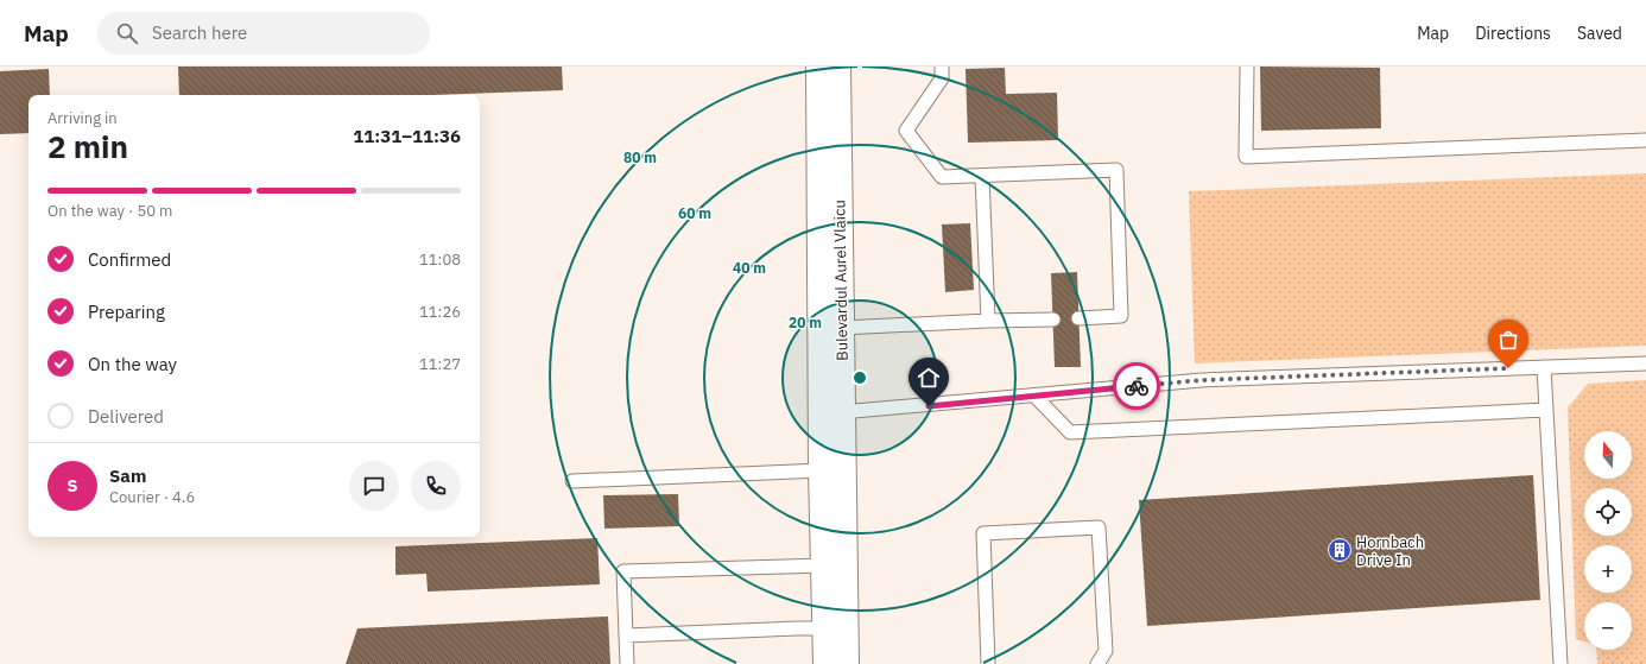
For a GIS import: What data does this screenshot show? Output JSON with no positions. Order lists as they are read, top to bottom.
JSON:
{
  "streets": {
    "main road": ["Bulevardul Aurel Vlaicu"]
  },
  "places": {
    "building": ["Hornbach Drive In"]
  },
  "north": "top",
  "page": {
    "header": "Map",
    "search": "Search here",
    "nav": ["Map", "Directions", "Saved"],
    "heading": ["2 min", "Arriving in", "11:31–11:36"],
    "panel": ["Sam", "Courier · 4.6"],
    "bar": "On the way · 50 m",
    "list": [
      ["Confirmed", "11:08"],
      ["Preparing", "11:26"],
      ["On the way", "11:27"],
      "Delivered"
    ],
    "map_buttons": ["+", "−"],
    "round": "S"
  },
  "rings": [
    "80 m",
    "60 m",
    "40 m",
    "20 m"
  ]
}
